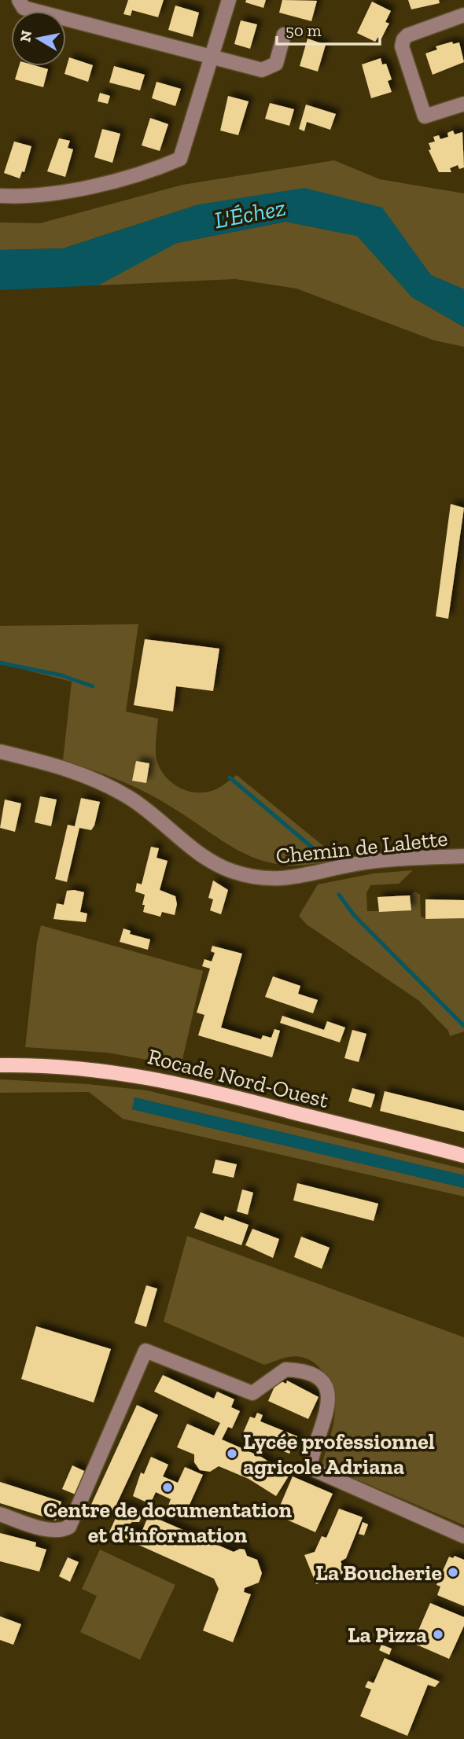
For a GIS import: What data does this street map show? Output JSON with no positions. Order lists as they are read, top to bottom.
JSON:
{
  "streets": {
    "main road": ["Rocade Nord-Ouest"],
    "street": ["Chemin de Lalette"]
  },
  "water": ["L'Échez"],
  "places": [
    "Lycée professionnel agricole Adriana",
    "Centre de documentation et d’information",
    "La Boucherie",
    "La Pizza"
  ],
  "scale_bar": "50 m",
  "north": "left"
}
